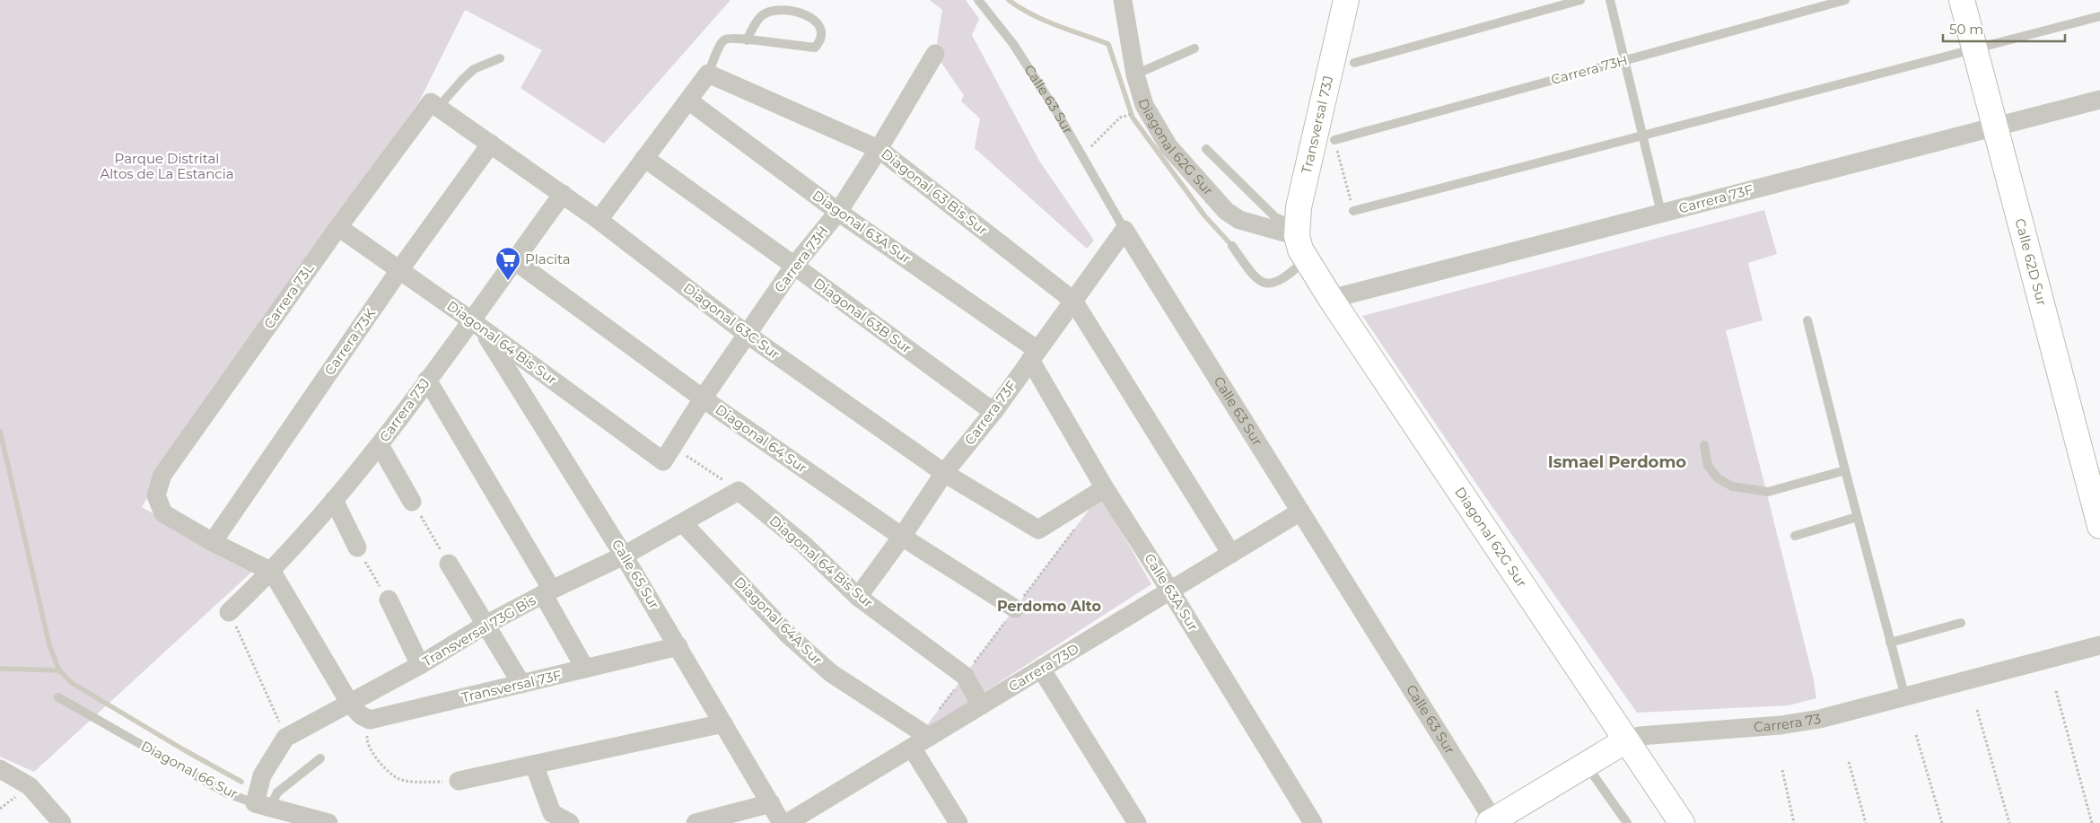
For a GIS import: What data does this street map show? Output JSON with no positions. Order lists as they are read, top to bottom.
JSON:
{
  "streets": {
    "street": [
      "Carrera 73H",
      "Calle 63 Sur",
      "Transversal 73J",
      "Diagonal 62G Sur",
      "Diagonal 63 Bis Sur",
      "Carrera 73F",
      "Diagonal 63A Sur",
      "Calle 62D Sur",
      "Carrera 73L",
      "Diagonal 63B Sur",
      "Diagonal 63C Sur",
      "Carrera 73K",
      "Diagonal 64 Bis Sur",
      "Carrera 73J",
      "Diagonal 64 Sur",
      "Calle 65 Sur",
      "Calle 63A Sur",
      "Diagonal 64A Sur",
      "Transversal 73G Bis",
      "Carrera 73D",
      "Transversal 73F",
      "Carrera 73",
      "Diagonal 66 Sur"
    ]
  },
  "crossings": [
    ["Carrera 73H", "Diagonal 63 Bis Sur"],
    ["Carrera 73H", "Diagonal 63A Sur"],
    ["Carrera 73H", "Diagonal 63B Sur"],
    ["Carrera 73H", "Diagonal 63C Sur"],
    ["Carrera 73H", "Diagonal 64 Bis Sur"],
    ["Carrera 73H", "Diagonal 64 Sur"],
    ["Calle 63 Sur", "Carrera 73F"],
    ["Calle 63 Sur", "Carrera 73D"],
    ["Calle 63 Sur", "Carrera 73"],
    ["Transversal 73J", "Diagonal 62G Sur"],
    ["Diagonal 62G Sur", "Carrera 73F"],
    ["Diagonal 62G Sur", "Carrera 73"],
    ["Diagonal 63 Bis Sur", "Carrera 73F"],
    ["Diagonal 63 Bis Sur", "Carrera 73D"],
    ["Carrera 73F", "Diagonal 63A Sur"],
    ["Carrera 73F", "Calle 62D Sur"],
    ["Carrera 73F", "Diagonal 63B Sur"],
    ["Carrera 73F", "Diagonal 63C Sur"],
    ["Carrera 73F", "Diagonal 64 Bis Sur"],
    ["Carrera 73F", "Diagonal 64 Sur"],
    ["Carrera 73F", "Calle 63A Sur"],
    ["Diagonal 63A Sur", "Calle 63A Sur"],
    ["Carrera 73L", "Diagonal 63C Sur"],
    ["Carrera 73L", "Carrera 73K"],
    ["Carrera 73L", "Diagonal 64 Bis Sur"],
    ["Diagonal 63C Sur", "Carrera 73K"],
    ["Diagonal 63C Sur", "Carrera 73J"],
    ["Diagonal 63C Sur", "Calle 63A Sur"],
    ["Carrera 73K", "Diagonal 64 Bis Sur"],
    ["Diagonal 64 Bis Sur", "Carrera 73J"],
    ["Diagonal 64 Bis Sur", "Calle 65 Sur"],
    ["Diagonal 64 Bis Sur", "Transversal 73G Bis"],
    ["Diagonal 64 Bis Sur", "Carrera 73D"],
    ["Carrera 73J", "Diagonal 64 Sur"],
    ["Carrera 73J", "Calle 65 Sur"],
    ["Calle 65 Sur", "Transversal 73G Bis"],
    ["Calle 65 Sur", "Transversal 73F"],
    ["Calle 63A Sur", "Carrera 73D"],
    ["Diagonal 64A Sur", "Transversal 73G Bis"],
    ["Diagonal 64A Sur", "Carrera 73D"]
  ],
  "districts": ["Ismael Perdomo", "Perdomo Alto"],
  "parks": ["Parque Distrital Altos de La Estancia"],
  "places": {
    "supermarket": ["Placita"]
  },
  "scale_bar": "50 m"
}
